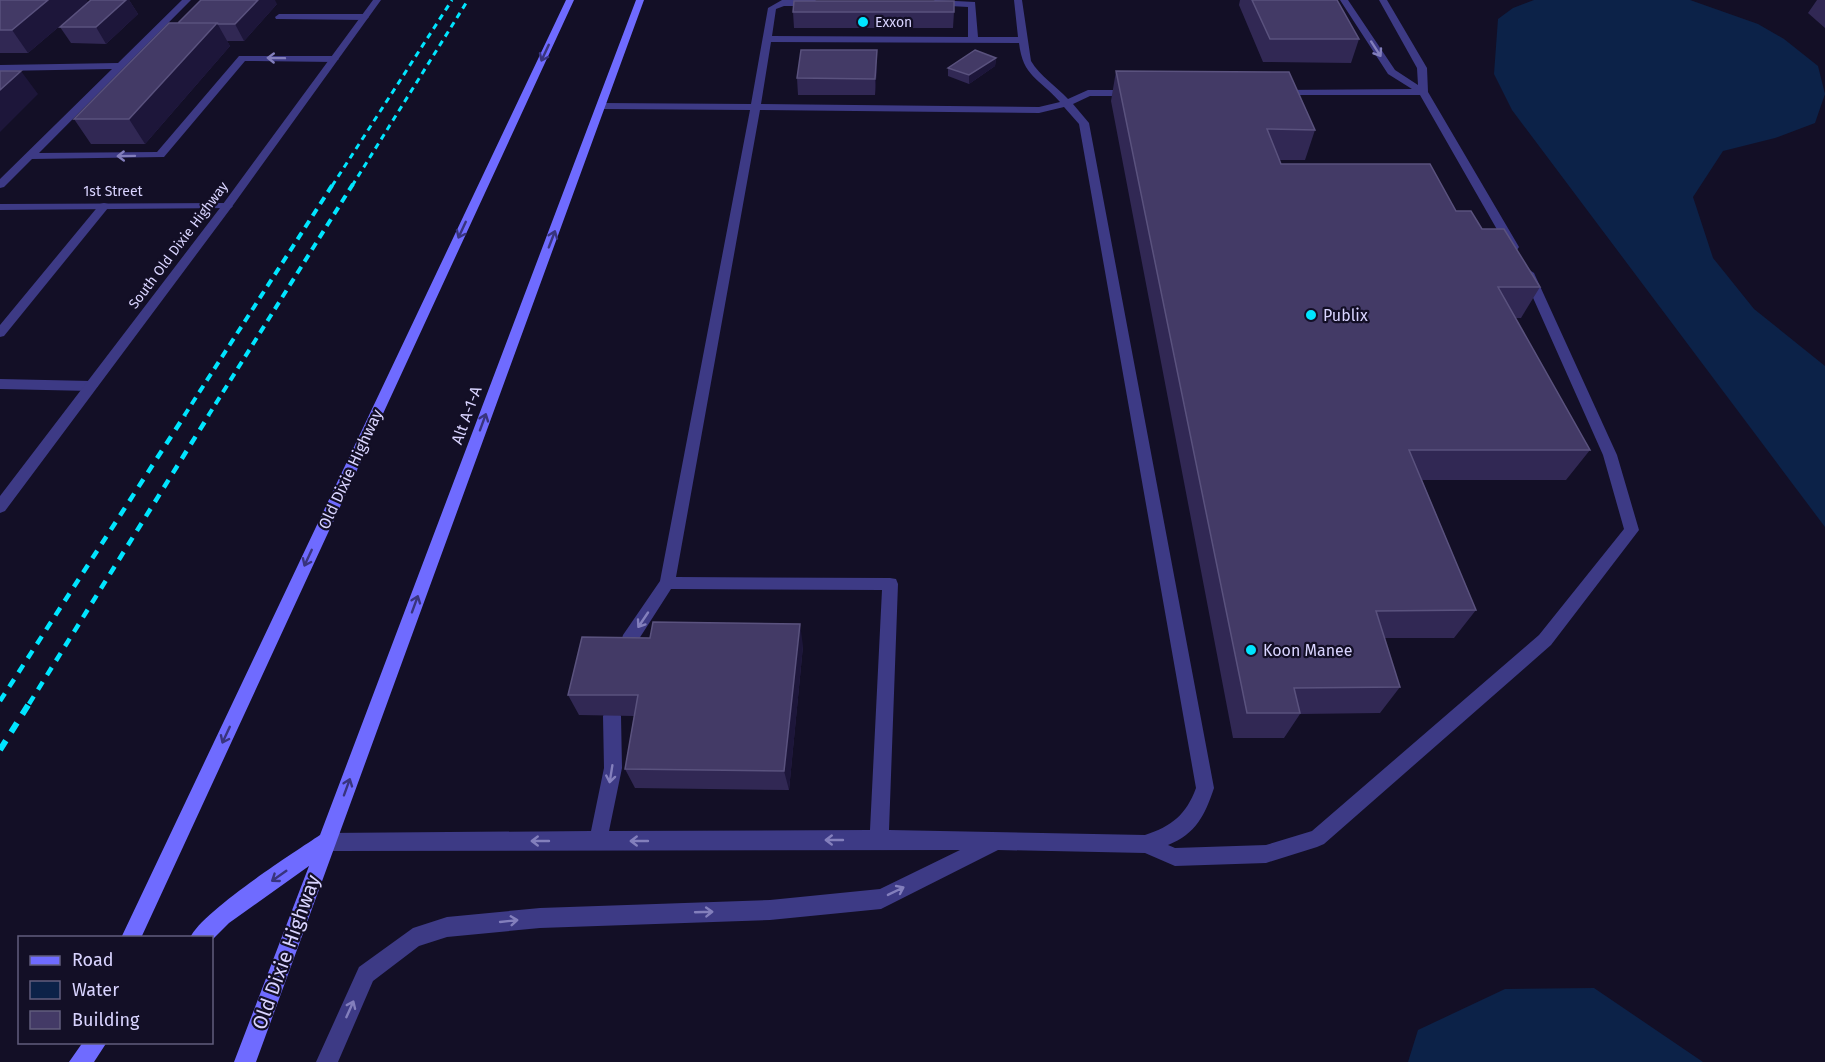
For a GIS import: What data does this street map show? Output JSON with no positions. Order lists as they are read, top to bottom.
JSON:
{
  "streets": {
    "main road": ["Alt A-1-A", "Old Dixie Highway"],
    "street": ["1st Street", "South Old Dixie Highway"]
  },
  "crossings": [
    ["1st Street", "South Old Dixie Highway"],
    ["Alt A-1-A", "Old Dixie Highway"]
  ],
  "one_way": ["Alt A-1-A", "Old Dixie Highway"],
  "places": ["Exxon", "Publix", "Koon Manee"],
  "legend": ["Road", "Water", "Building"]
}
